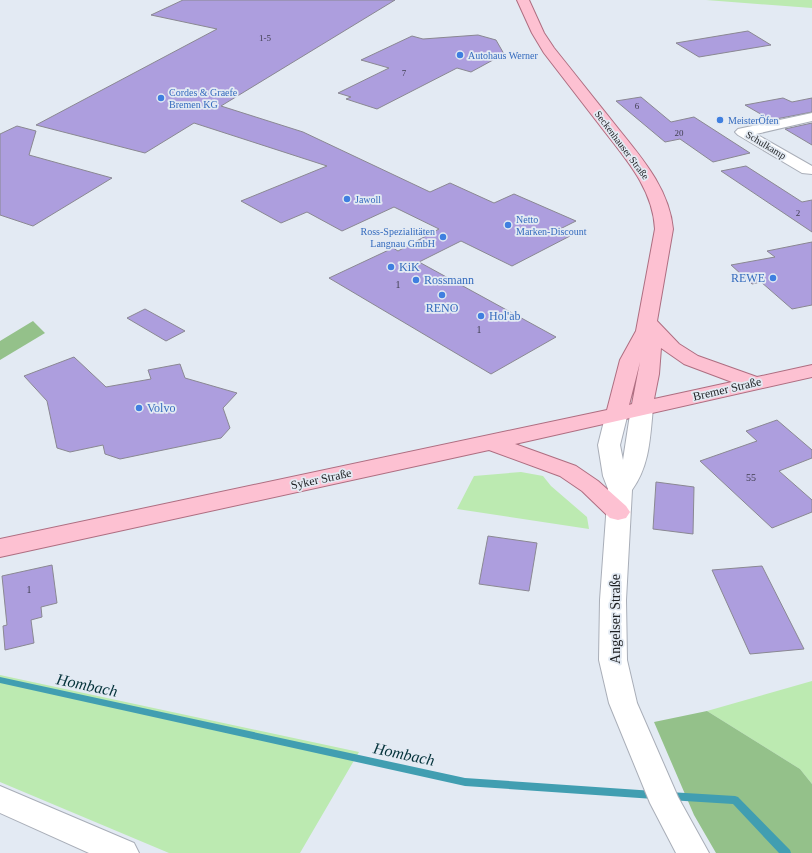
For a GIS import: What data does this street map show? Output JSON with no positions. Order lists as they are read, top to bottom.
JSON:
{
  "streets": {
    "main road": [
      "Seckenhauser Straße",
      "Schulkamp",
      "Bremer Straße",
      "Syker Straße",
      "Angelser Straße"
    ]
  },
  "crossings": [
    ["Bremer Straße", "Syker Straße"],
    ["Syker Straße", "Angelser Straße"]
  ],
  "water": ["Hombach"],
  "places": [
    "Autohaus Werner",
    "Cordes & Graefe Bremen KG",
    "MeisterÖfen",
    "Jawoll",
    "Netto Marken-Discount",
    "Ross-Spezialitäten Langnau GmbH",
    "KiK",
    "REWE",
    "Rossmann",
    "RENO",
    "Hol'ab",
    "Volvo"
  ],
  "house_numbers": [
    "1-5",
    "7",
    "6",
    "20",
    "2",
    "1",
    "1",
    "55",
    "1"
  ]
}
